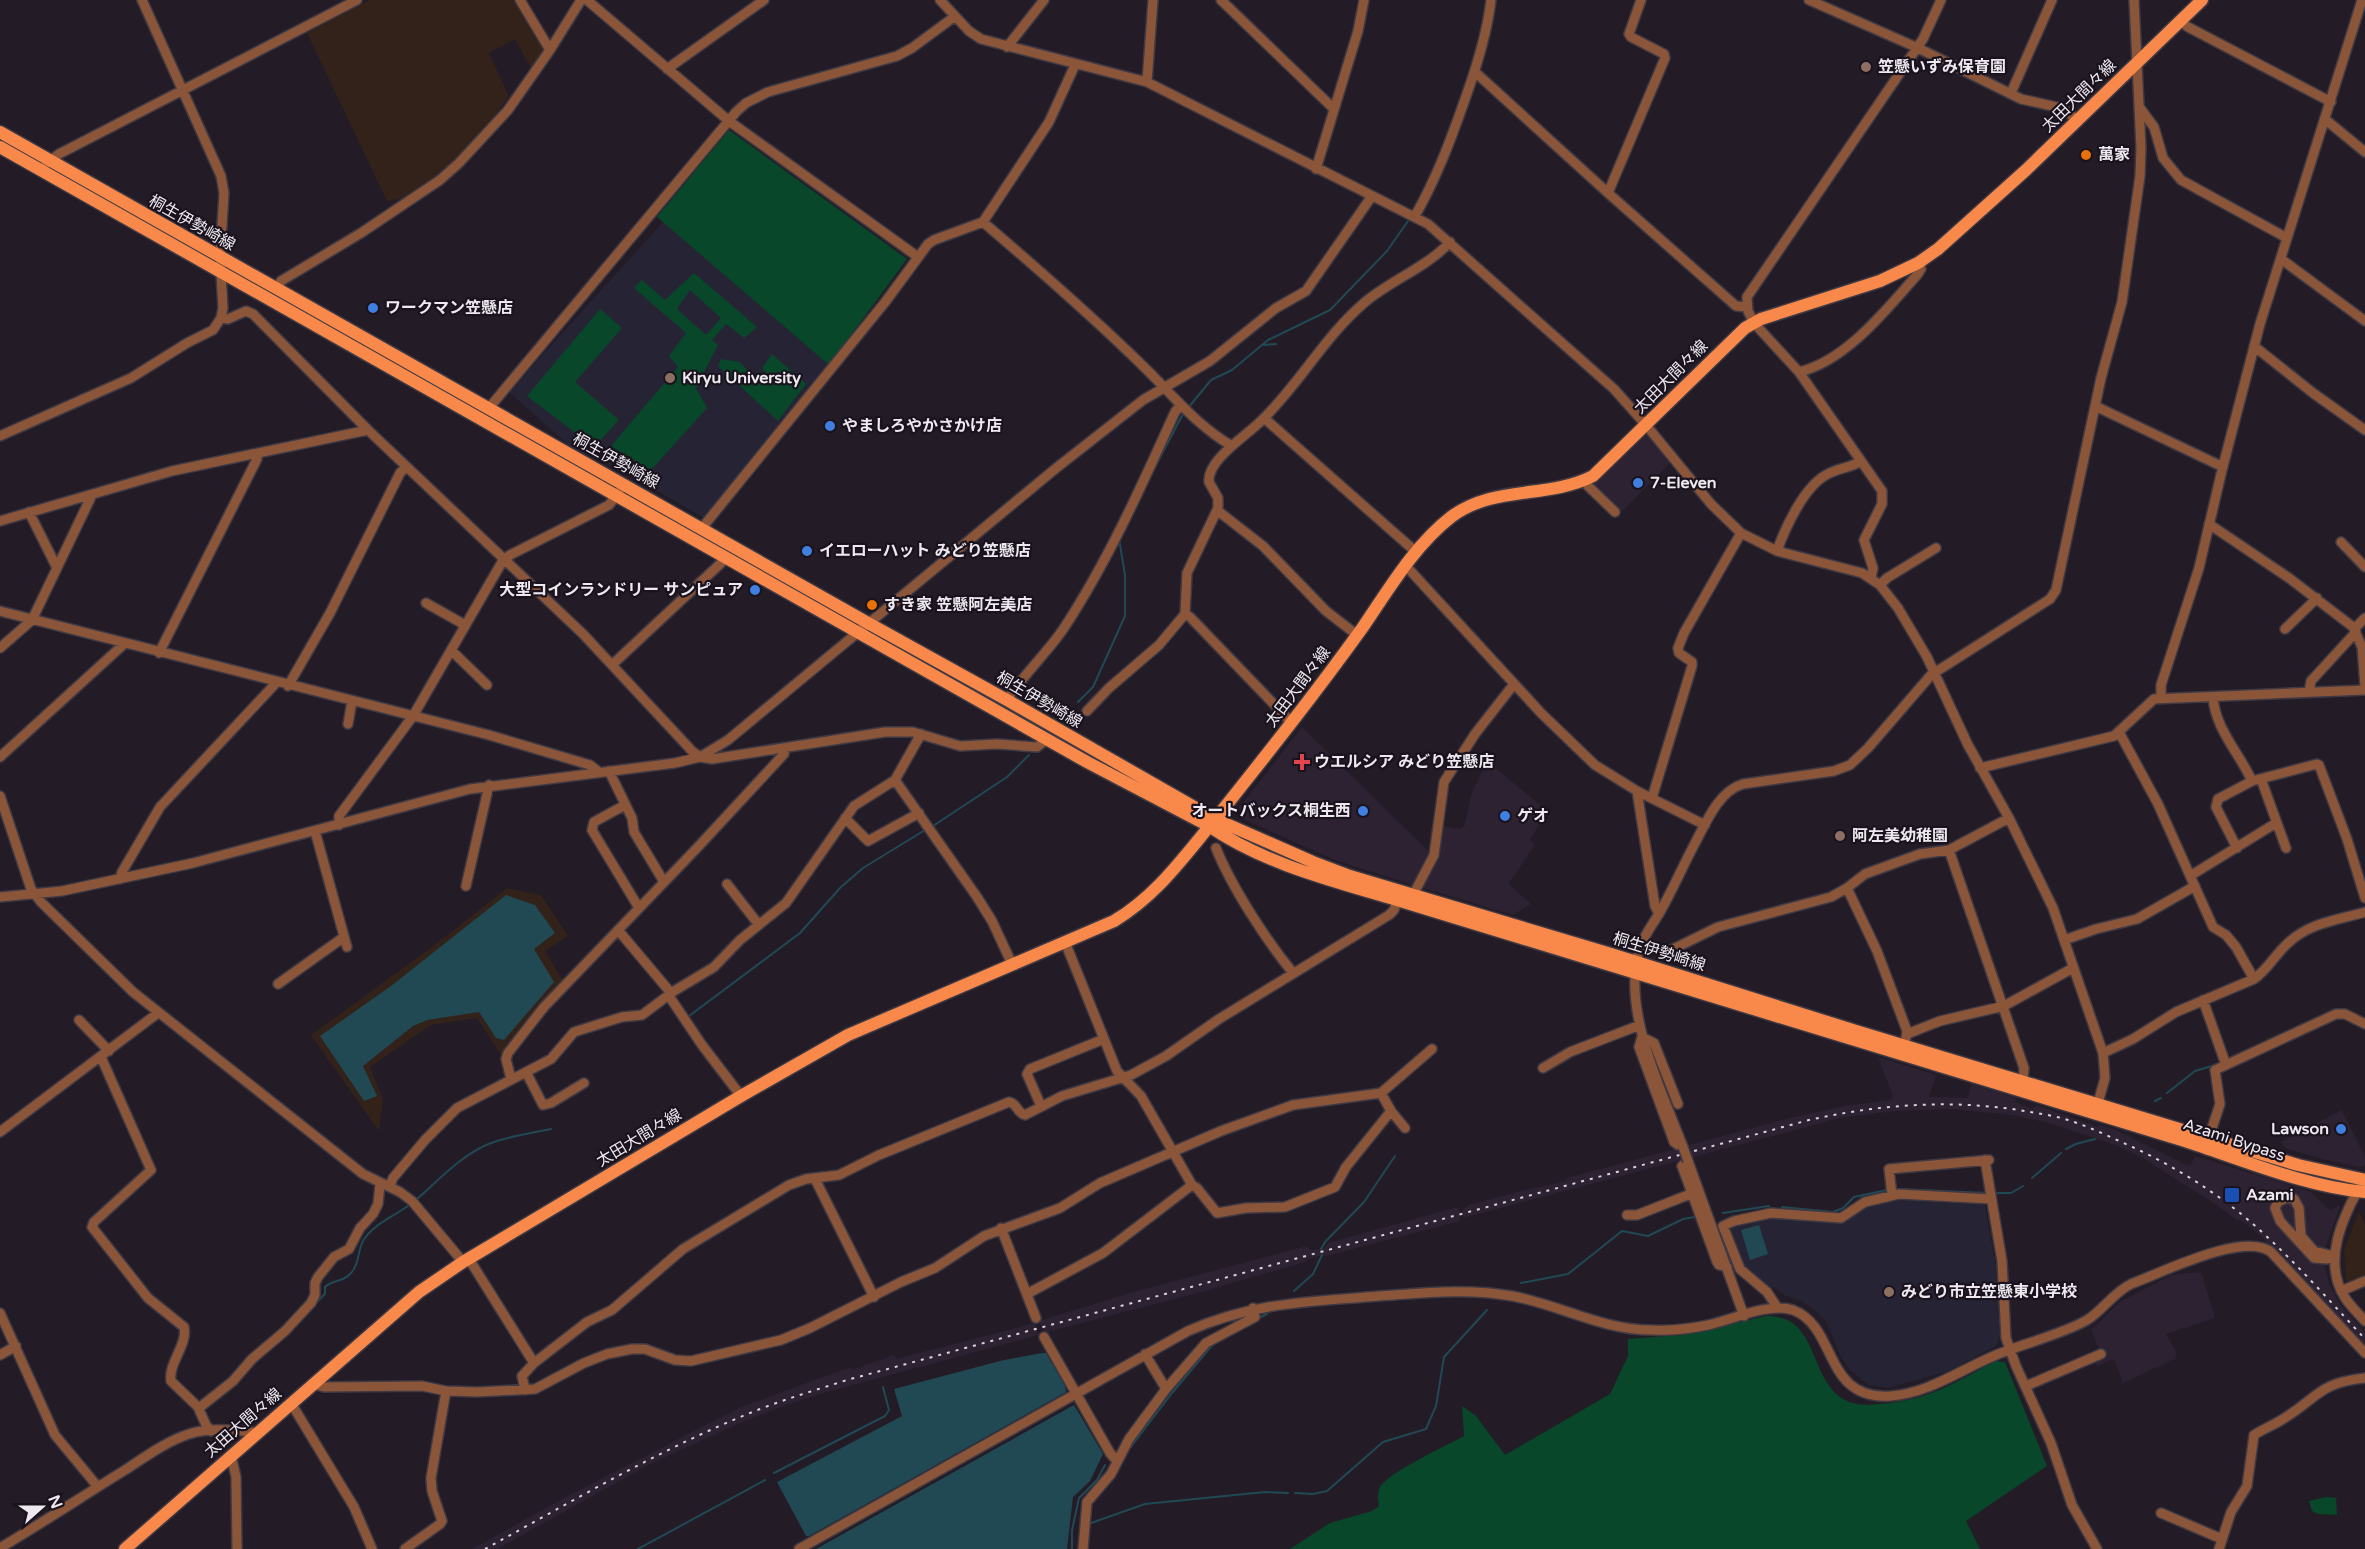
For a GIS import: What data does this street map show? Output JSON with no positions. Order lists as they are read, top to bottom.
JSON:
{
  "streets": {
    "main road": ["太田大間々線", "桐生伊勢崎線", "Azami Bypass"]
  },
  "crossings": [
    ["太田大間々線", "桐生伊勢崎線"],
    ["桐生伊勢崎線", "Azami Bypass"]
  ],
  "places": {
    "other": [
      "笠懸いずみ保育園",
      "萬家",
      "ワークマン笠懸店",
      "Kiryu University",
      "やましろやかさかけ店",
      "7-Eleven",
      "イエローハット みどり笠懸店",
      "大型コインランドリー サンピュア",
      "すき家 笠懸阿左美店",
      "オートバックス桐生西",
      "ゲオ",
      "阿左美幼稚園",
      "Lawson",
      "みどり市立笠懸東小学校"
    ],
    "health": ["ウエルシア みどり笠懸店"],
    "transit": ["Azami"]
  },
  "north": "right"
}
